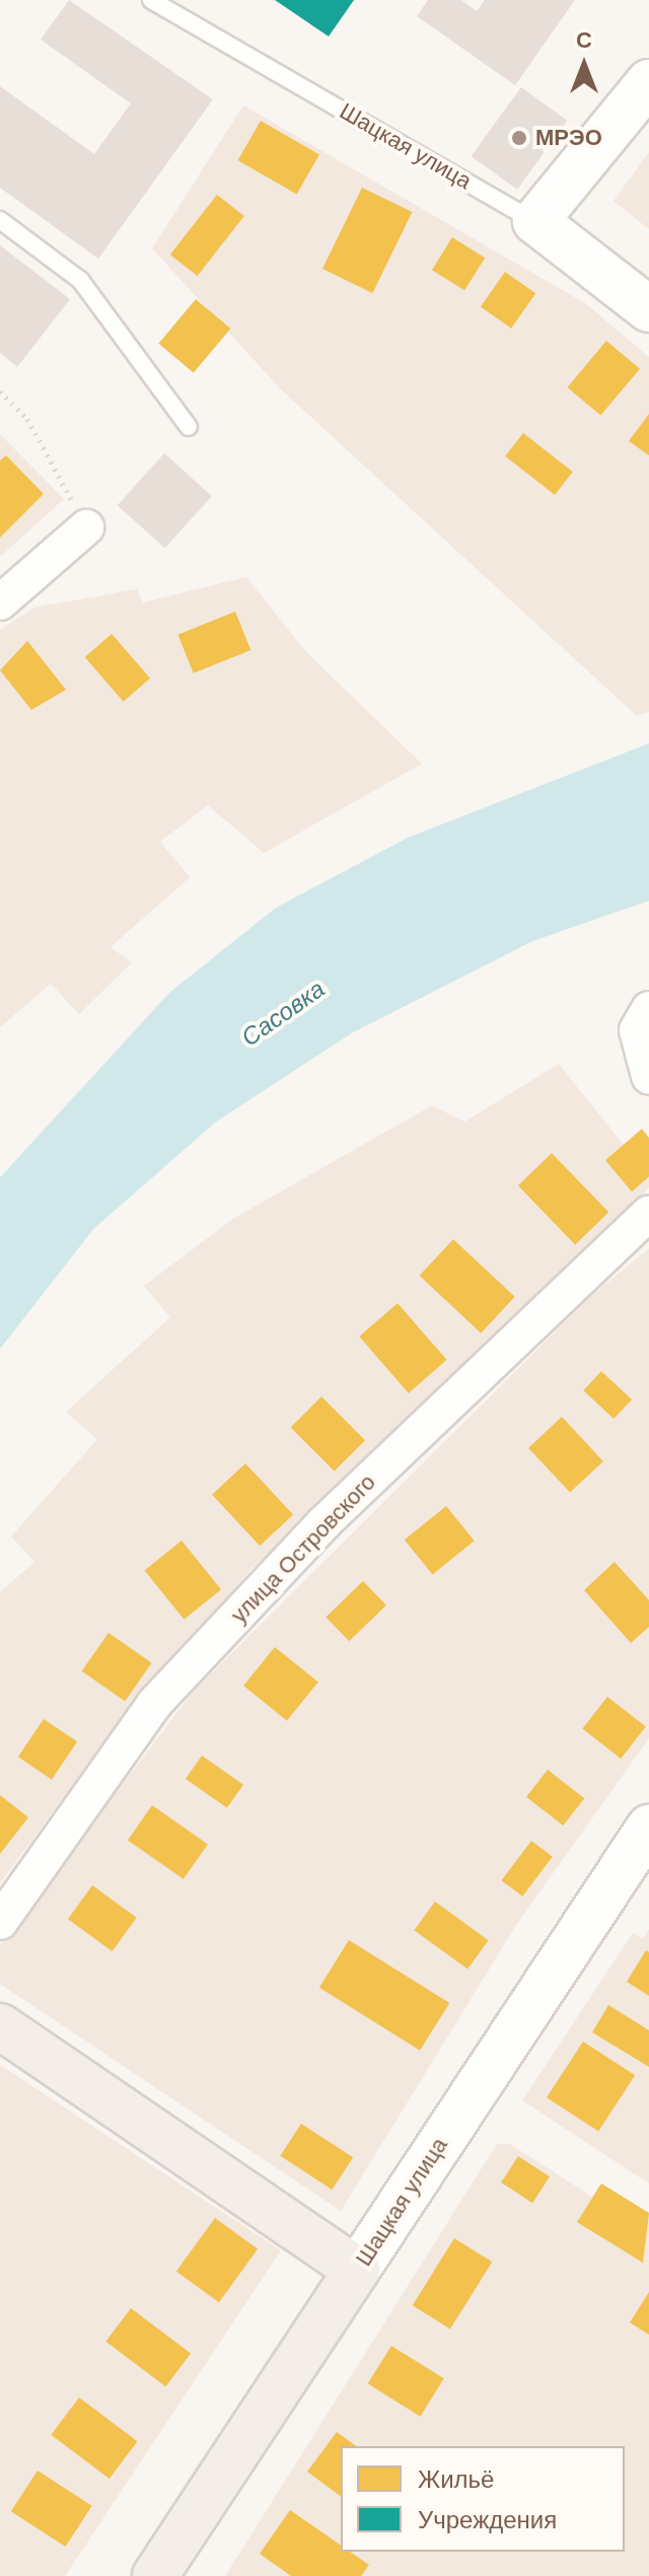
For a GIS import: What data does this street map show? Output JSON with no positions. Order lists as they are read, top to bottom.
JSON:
{
  "streets": {
    "main road": ["Шацкая улица"],
    "street": ["улица Островского"]
  },
  "water": ["Сасовка"],
  "places": ["МРЭО"],
  "legend": ["Жильё", "Учреждения"],
  "north": "top"
}
